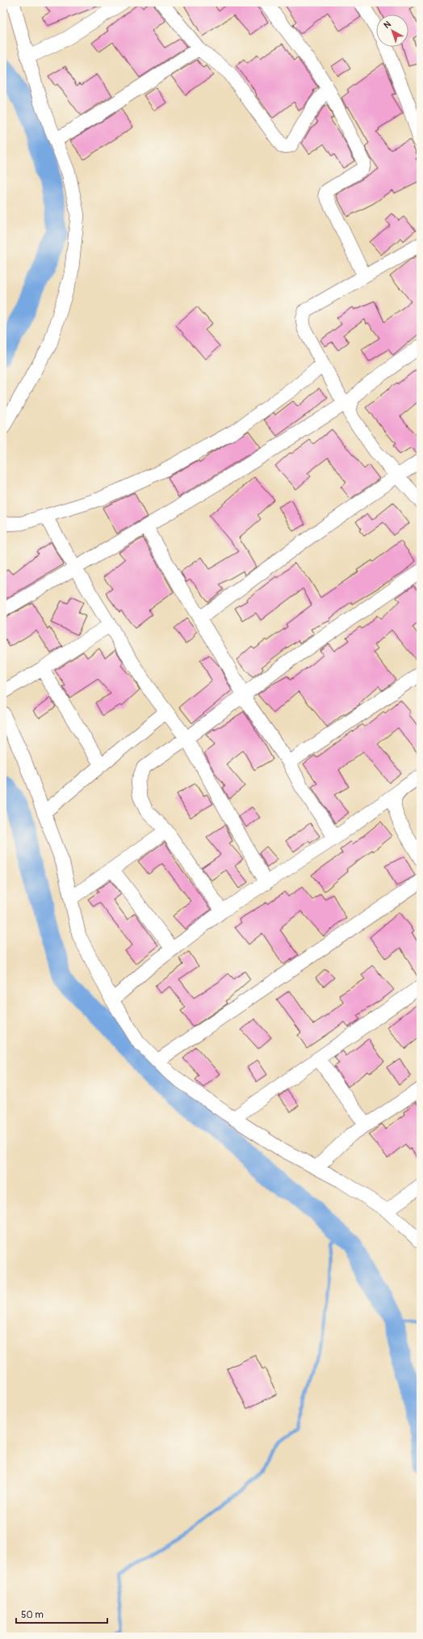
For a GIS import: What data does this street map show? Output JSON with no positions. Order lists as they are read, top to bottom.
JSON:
{
  "scale_bar": "50 m",
  "north": "top left"
}
